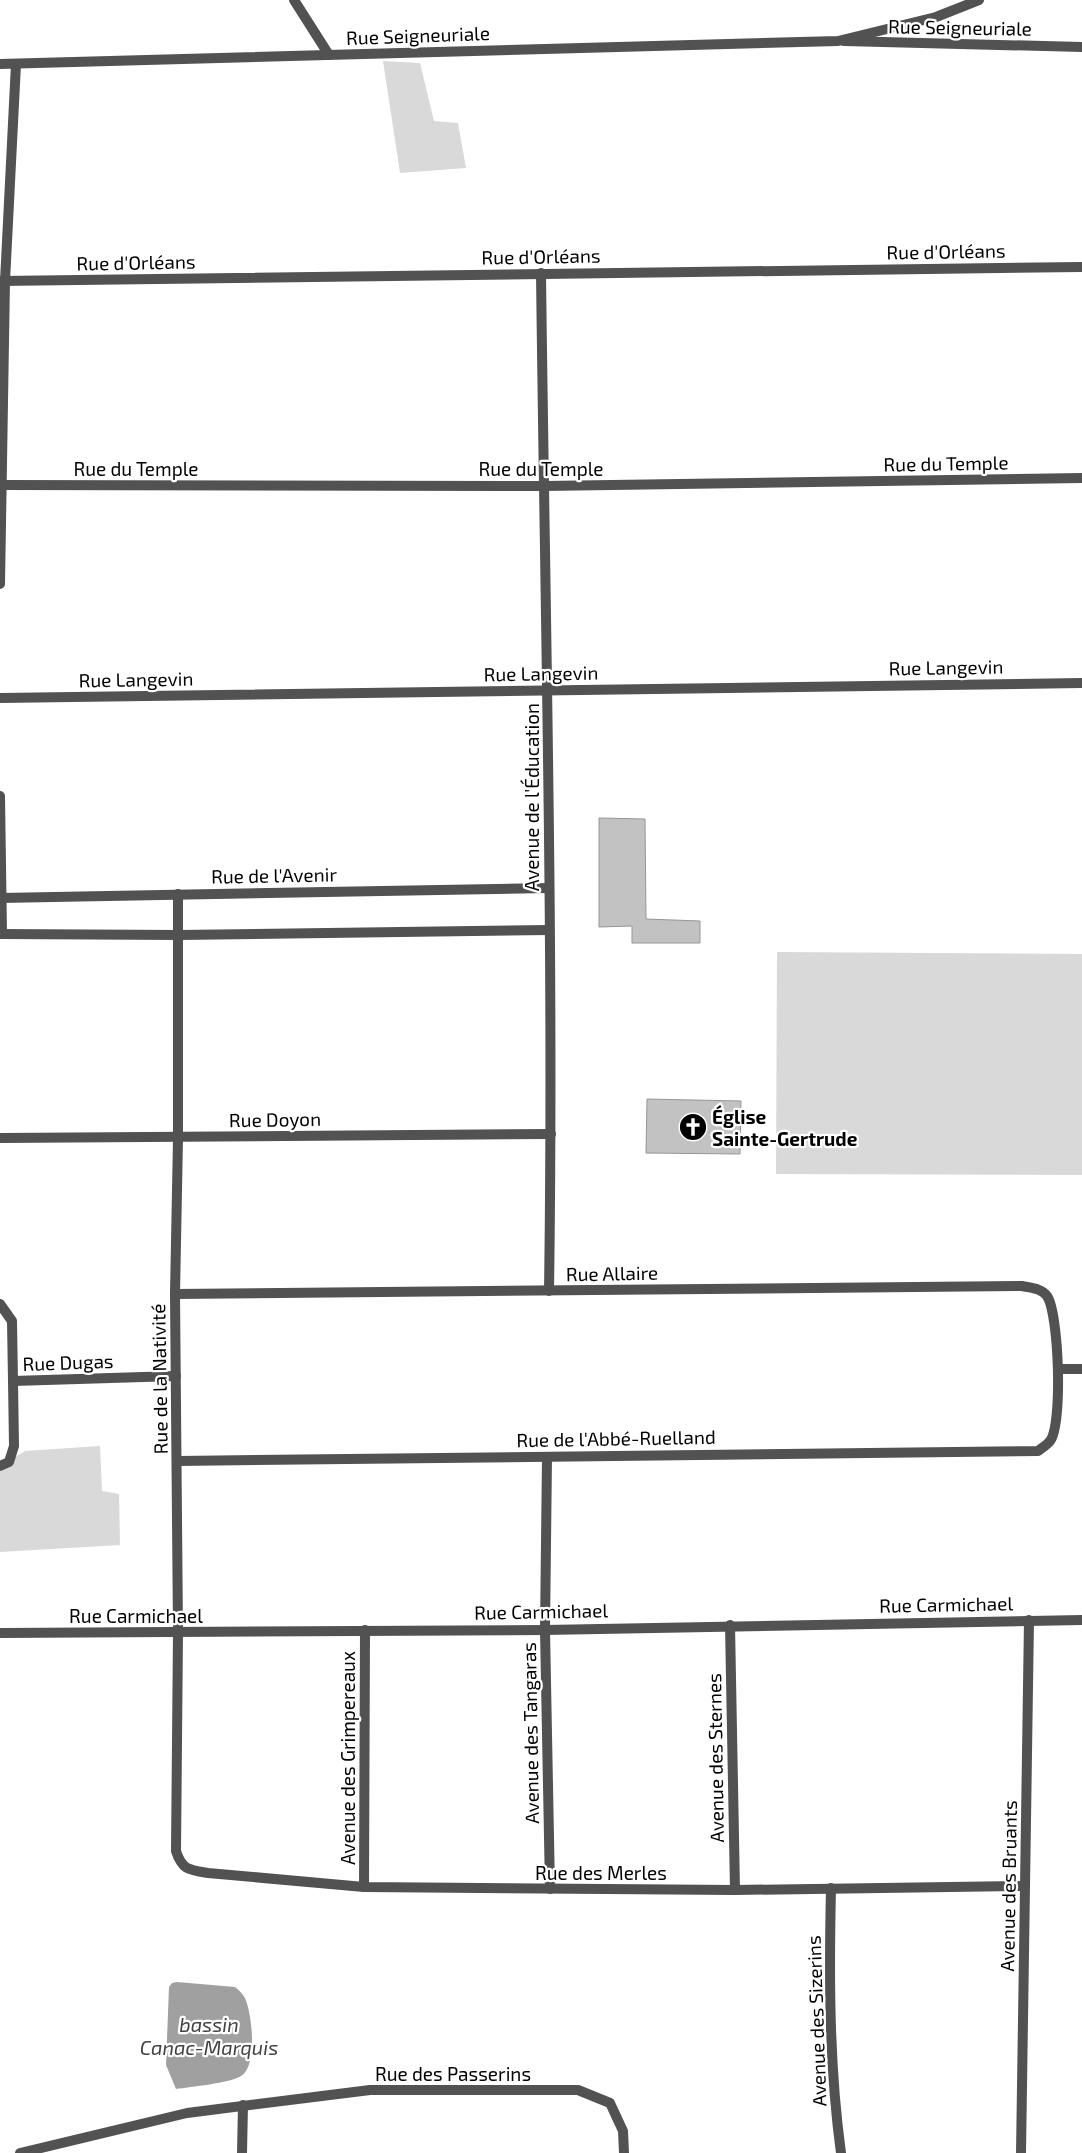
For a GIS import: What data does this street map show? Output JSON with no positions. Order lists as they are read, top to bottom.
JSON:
{
  "streets": {
    "street": [
      "Rue Seigneuriale",
      "Rue d'Orléans",
      "Rue du Temple",
      "Rue Langevin",
      "Avenue de l'Éducation",
      "Rue de l'Avenir",
      "Rue Doyon",
      "Rue Allaire",
      "Rue Dugas",
      "Rue de la Nativité",
      "Rue de l'Abbé-Ruelland",
      "Rue Carmichael",
      "Avenue des Tangaras",
      "Avenue des Grimpereaux",
      "Avenue des Sternes",
      "Rue des Merles",
      "Avenue des Bruants",
      "Avenue des Sizerins",
      "Rue des Passerins"
    ]
  },
  "crossings": [
    ["Rue d'Orléans", "Avenue de l'Éducation"],
    ["Rue du Temple", "Avenue de l'Éducation"],
    ["Rue Langevin", "Avenue de l'Éducation"],
    ["Avenue de l'Éducation", "Rue de l'Avenir"],
    ["Avenue de l'Éducation", "Rue Doyon"],
    ["Avenue de l'Éducation", "Rue Allaire"],
    ["Rue de l'Avenir", "Rue de la Nativité"],
    ["Rue Doyon", "Rue de la Nativité"],
    ["Rue Allaire", "Rue de la Nativité"],
    ["Rue Allaire", "Rue de l'Abbé-Ruelland"],
    ["Rue Dugas", "Rue de la Nativité"],
    ["Rue de la Nativité", "Rue de l'Abbé-Ruelland"],
    ["Rue de la Nativité", "Rue Carmichael"],
    ["Rue de la Nativité", "Rue des Merles"],
    ["Rue de l'Abbé-Ruelland", "Avenue des Tangaras"],
    ["Rue Carmichael", "Avenue des Tangaras"],
    ["Rue Carmichael", "Avenue des Grimpereaux"],
    ["Rue Carmichael", "Avenue des Sternes"],
    ["Rue Carmichael", "Avenue des Bruants"],
    ["Avenue des Tangaras", "Rue des Merles"],
    ["Avenue des Grimpereaux", "Rue des Merles"],
    ["Avenue des Sternes", "Rue des Merles"],
    ["Rue des Merles", "Avenue des Bruants"],
    ["Rue des Merles", "Avenue des Sizerins"]
  ],
  "water": ["bassin Canac-Marquis"],
  "places": {
    "church": ["Église Sainte-Gertrude"]
  }
}
